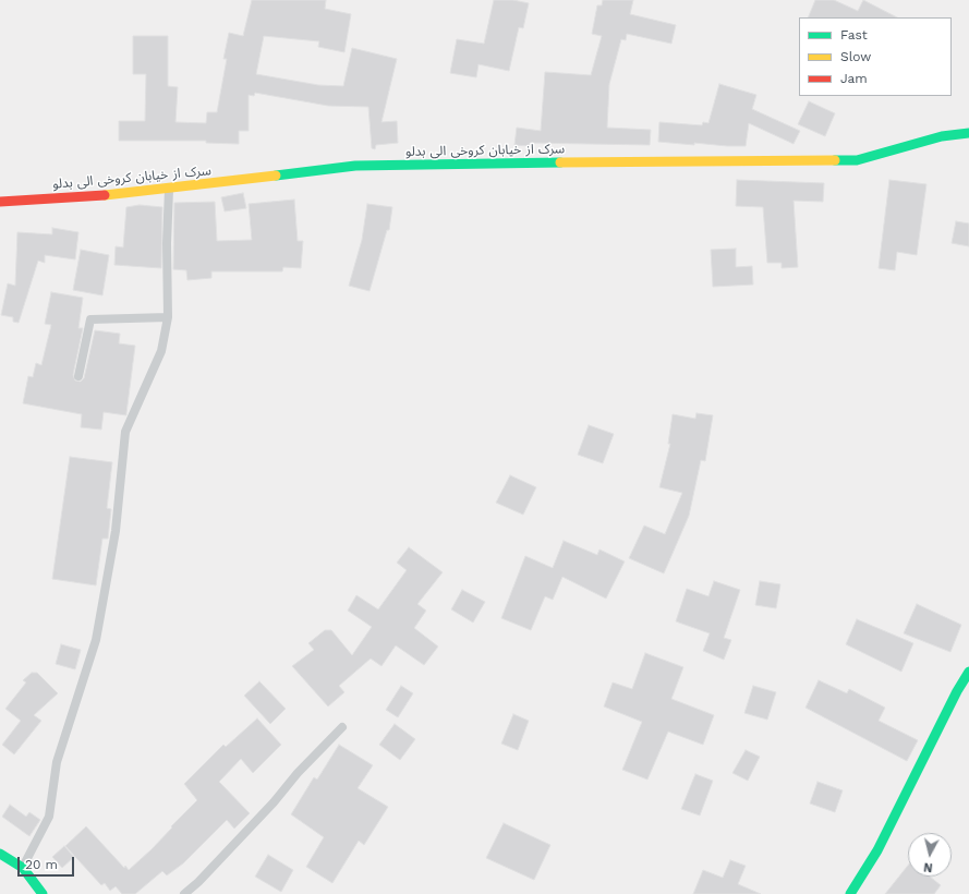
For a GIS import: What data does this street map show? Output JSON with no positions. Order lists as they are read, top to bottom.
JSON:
{
  "streets": {
    "main road": ["سرک از خیابان کروخی الی بدلو"]
  },
  "legend": ["Fast", "Slow", "Jam"],
  "scale_bar": "20 m",
  "north": "bottom"
}
